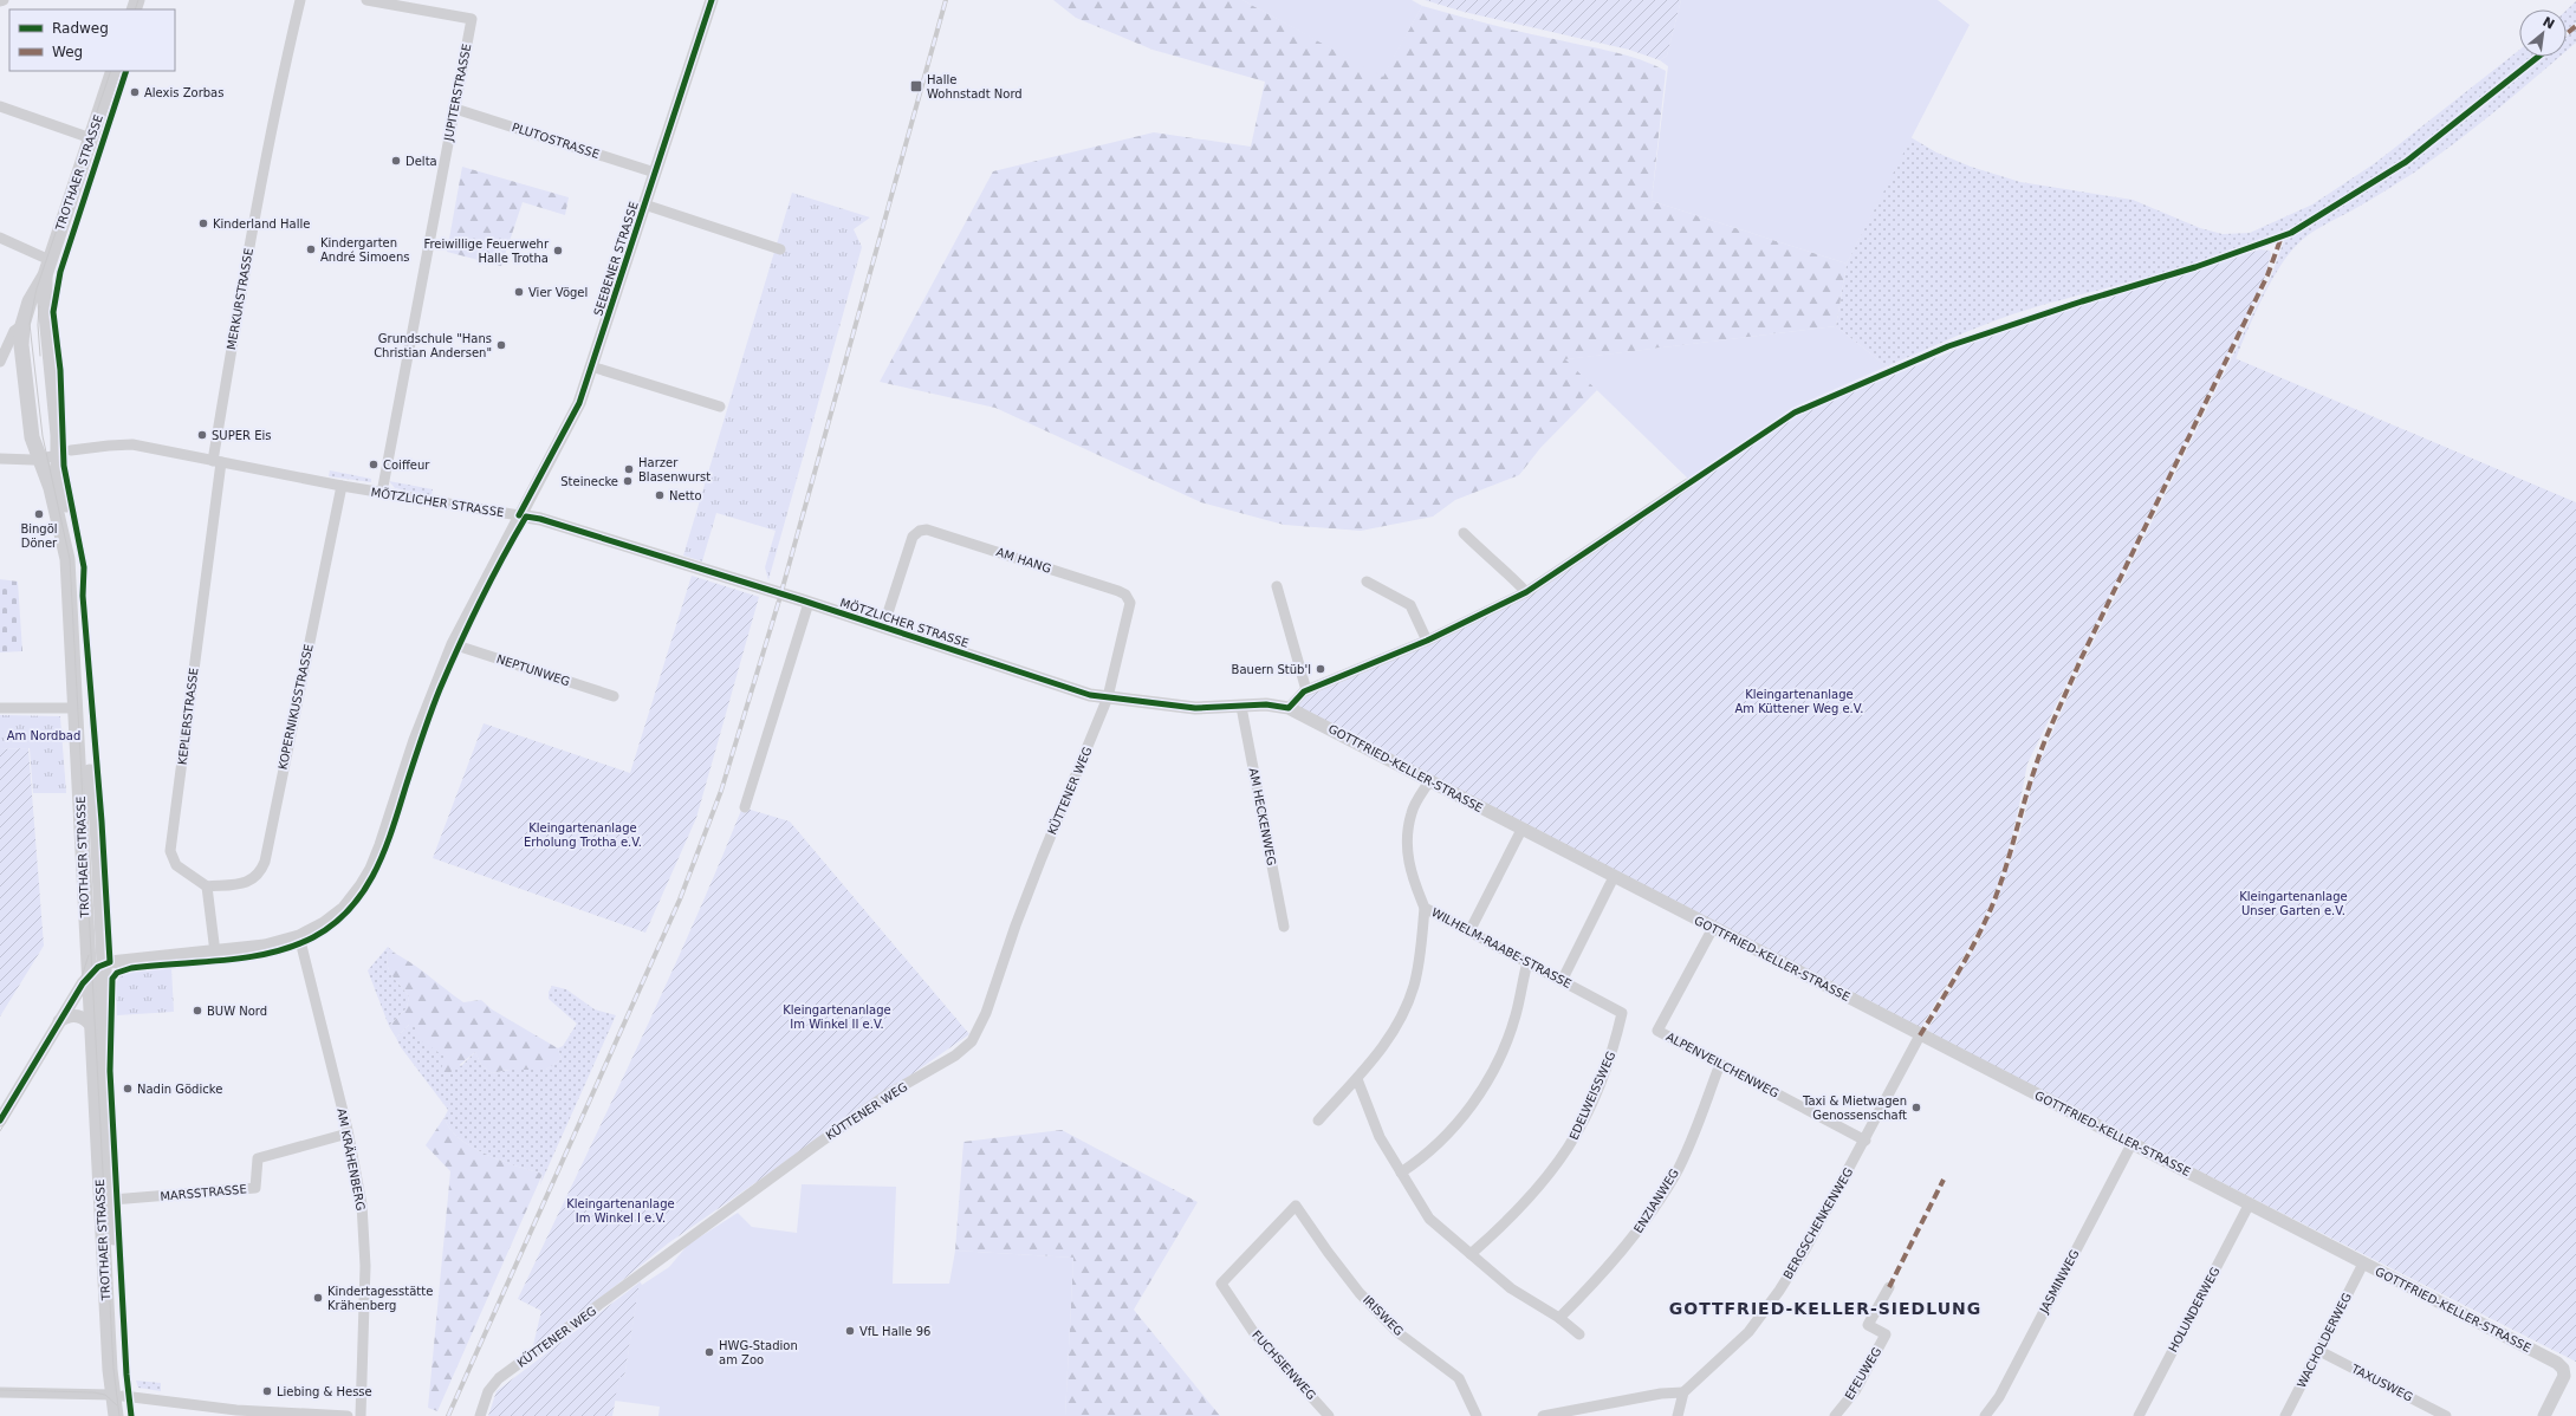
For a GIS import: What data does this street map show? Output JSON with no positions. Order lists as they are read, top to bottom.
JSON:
{
  "streets": {
    "main road": ["TROTHAER STRASSE"],
    "street": [
      "JUPITERSTRASSE",
      "PLUTOSTRASSE",
      "SEEBENER STRASSE",
      "MERKURSTRASSE",
      "MÖTZLICHER STRASSE",
      "AM HANG",
      "NEPTUNWEG",
      "KOPERNIKUSSTRASSE",
      "KEPLERSTRASSE",
      "GOTTFRIED-KELLER-STRASSE",
      "KÜTTENER WEG",
      "AM HECKENWEG",
      "WILHELM-RAABE-STRASSE",
      "ALPENVEILCHENWEG",
      "EDELWEISSWEG",
      "AM KRÄHENBERG",
      "MARSSTRASSE",
      "ENZIANWEG",
      "BERGSCHENKENWEG",
      "JASMINWEG",
      "HOLUNDERWEG",
      "IRISWEG",
      "WACHOLDERWEG",
      "FUCHSIENWEG",
      "EFEUWEG",
      "TAXUSWEG"
    ]
  },
  "crossings": [
    ["JUPITERSTRASSE", "PLUTOSTRASSE"],
    ["JUPITERSTRASSE", "MÖTZLICHER STRASSE"],
    ["PLUTOSTRASSE", "SEEBENER STRASSE"],
    ["TROTHAER STRASSE", "SEEBENER STRASSE"],
    ["TROTHAER STRASSE", "MÖTZLICHER STRASSE"],
    ["TROTHAER STRASSE", "MARSSTRASSE"],
    ["SEEBENER STRASSE", "MÖTZLICHER STRASSE"],
    ["SEEBENER STRASSE", "NEPTUNWEG"],
    ["SEEBENER STRASSE", "AM KRÄHENBERG"],
    ["MERKURSTRASSE", "MÖTZLICHER STRASSE"],
    ["MERKURSTRASSE", "KEPLERSTRASSE"],
    ["MÖTZLICHER STRASSE", "AM HANG"],
    ["MÖTZLICHER STRASSE", "KOPERNIKUSSTRASSE"],
    ["MÖTZLICHER STRASSE", "KEPLERSTRASSE"],
    ["MÖTZLICHER STRASSE", "GOTTFRIED-KELLER-STRASSE"],
    ["MÖTZLICHER STRASSE", "KÜTTENER WEG"],
    ["MÖTZLICHER STRASSE", "AM HECKENWEG"],
    ["AM HANG", "KÜTTENER WEG"],
    ["KOPERNIKUSSTRASSE", "KEPLERSTRASSE"],
    ["GOTTFRIED-KELLER-STRASSE", "WILHELM-RAABE-STRASSE"],
    ["GOTTFRIED-KELLER-STRASSE", "ALPENVEILCHENWEG"],
    ["GOTTFRIED-KELLER-STRASSE", "BERGSCHENKENWEG"],
    ["GOTTFRIED-KELLER-STRASSE", "JASMINWEG"],
    ["GOTTFRIED-KELLER-STRASSE", "HOLUNDERWEG"],
    ["GOTTFRIED-KELLER-STRASSE", "WACHOLDERWEG"],
    ["WILHELM-RAABE-STRASSE", "EDELWEISSWEG"],
    ["ALPENVEILCHENWEG", "ENZIANWEG"],
    ["ALPENVEILCHENWEG", "BERGSCHENKENWEG"],
    ["AM KRÄHENBERG", "MARSSTRASSE"],
    ["IRISWEG", "FUCHSIENWEG"],
    ["WACHOLDERWEG", "TAXUSWEG"]
  ],
  "districts": ["GOTTFRIED-KELLER-SIEDLUNG"],
  "parks": [
    "Kleingartenanlage Am Küttener Weg e.V.",
    "Am Nordbad",
    "Kleingartenanlage Erholung Trotha e.V.",
    "Kleingartenanlage Unser Garten e.V.",
    "Kleingartenanlage Im Winkel II e.V.",
    "Kleingartenanlage Im Winkel I e.V."
  ],
  "places": {
    "transit": ["Halle Wohnstadt Nord"],
    "other": [
      "Alexis Zorbas",
      "Delta",
      "Kinderland Halle",
      "Kindergarten André Simoens",
      "Freiwillige Feuerwehr Halle Trotha",
      "Vier Vögel",
      "Grundschule \"Hans Christian Andersen\"",
      "SUPER Eis",
      "Coiffeur",
      "Harzer Blasenwurst",
      "Steinecke",
      "Netto",
      "Bingöl Döner",
      "Bauern Stüb'l",
      "BUW Nord",
      "Nadin Gödicke",
      "Taxi & Mietwagen Genossenschaft",
      "Kindertagesstätte Krähenberg",
      "VfL Halle 96",
      "HWG-Stadion am Zoo",
      "Liebing & Hesse"
    ]
  },
  "legend": ["Radweg", "Weg"],
  "north": "top right"
}
